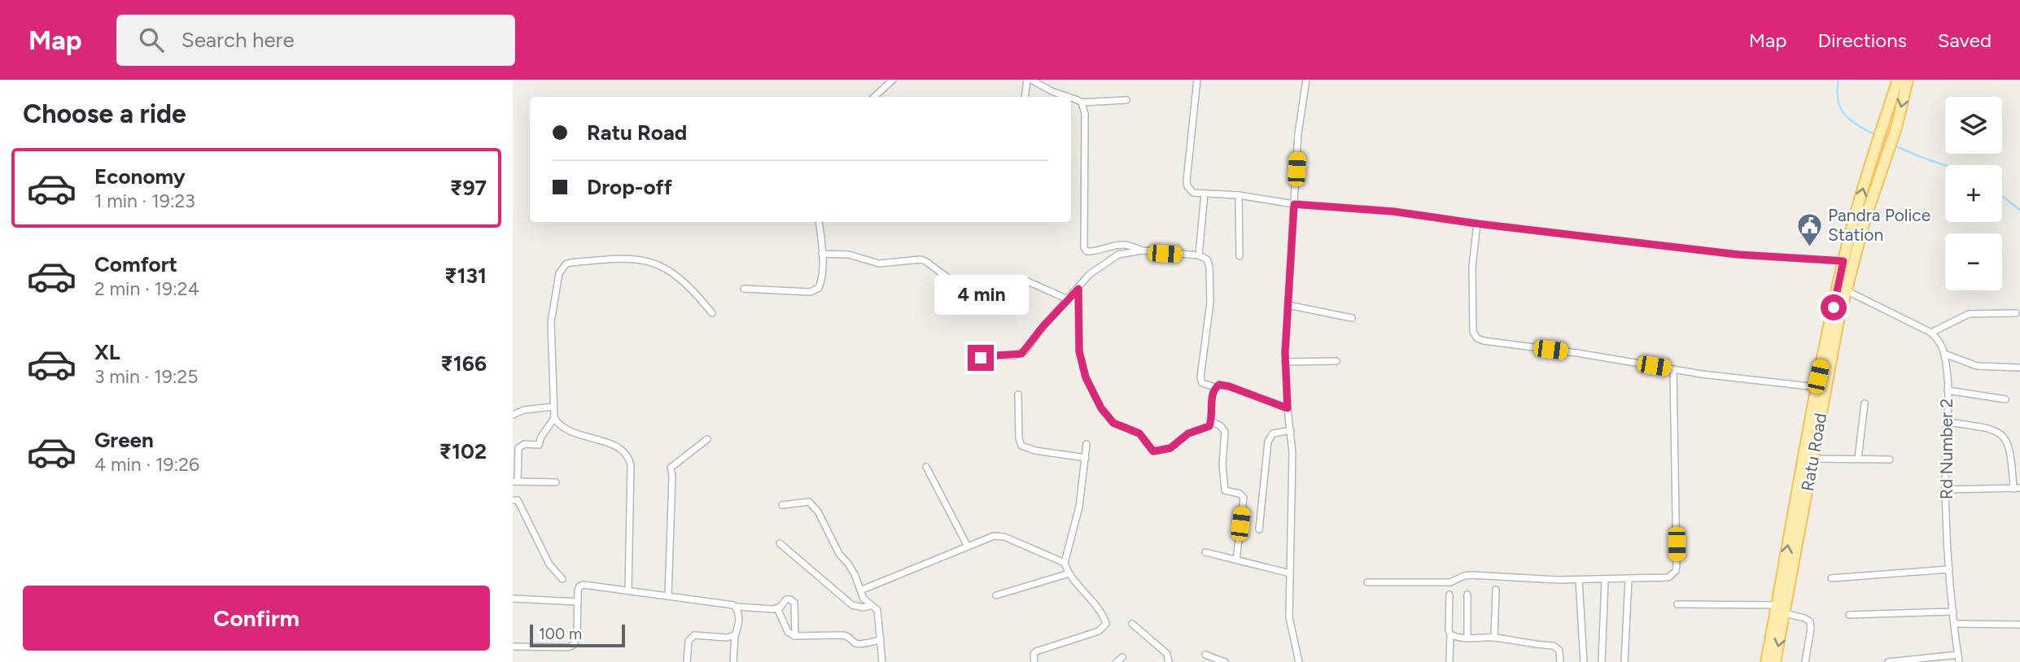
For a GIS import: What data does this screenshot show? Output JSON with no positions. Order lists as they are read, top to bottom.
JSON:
{
  "streets": {
    "main road": ["Ratu Road"],
    "street": ["Rd Number 2"]
  },
  "places": {
    "public building": ["Pandra Police Station"]
  },
  "scale_bar": "100 m",
  "page": {
    "header": "Map",
    "search": "Search here",
    "nav": ["Map", "Directions", "Saved"],
    "heading": "Choose a ride",
    "map_buttons": ["+", "−"],
    "banner": ["Ratu Road", "Drop-off"],
    "list": [
      {
        "name": "Economy",
        "note": "1 min · 19:23",
        "value": "₹97"
      },
      {
        "name": "Comfort",
        "note": "2 min · 19:24",
        "value": "₹131"
      },
      {
        "name": "XL",
        "note": "3 min · 19:25",
        "value": "₹166"
      },
      {
        "name": "Green",
        "note": "4 min · 19:26",
        "value": "₹102"
      }
    ],
    "bubble": "4 min",
    "buttons": "Confirm",
    "scale": "100 m"
  }
}
